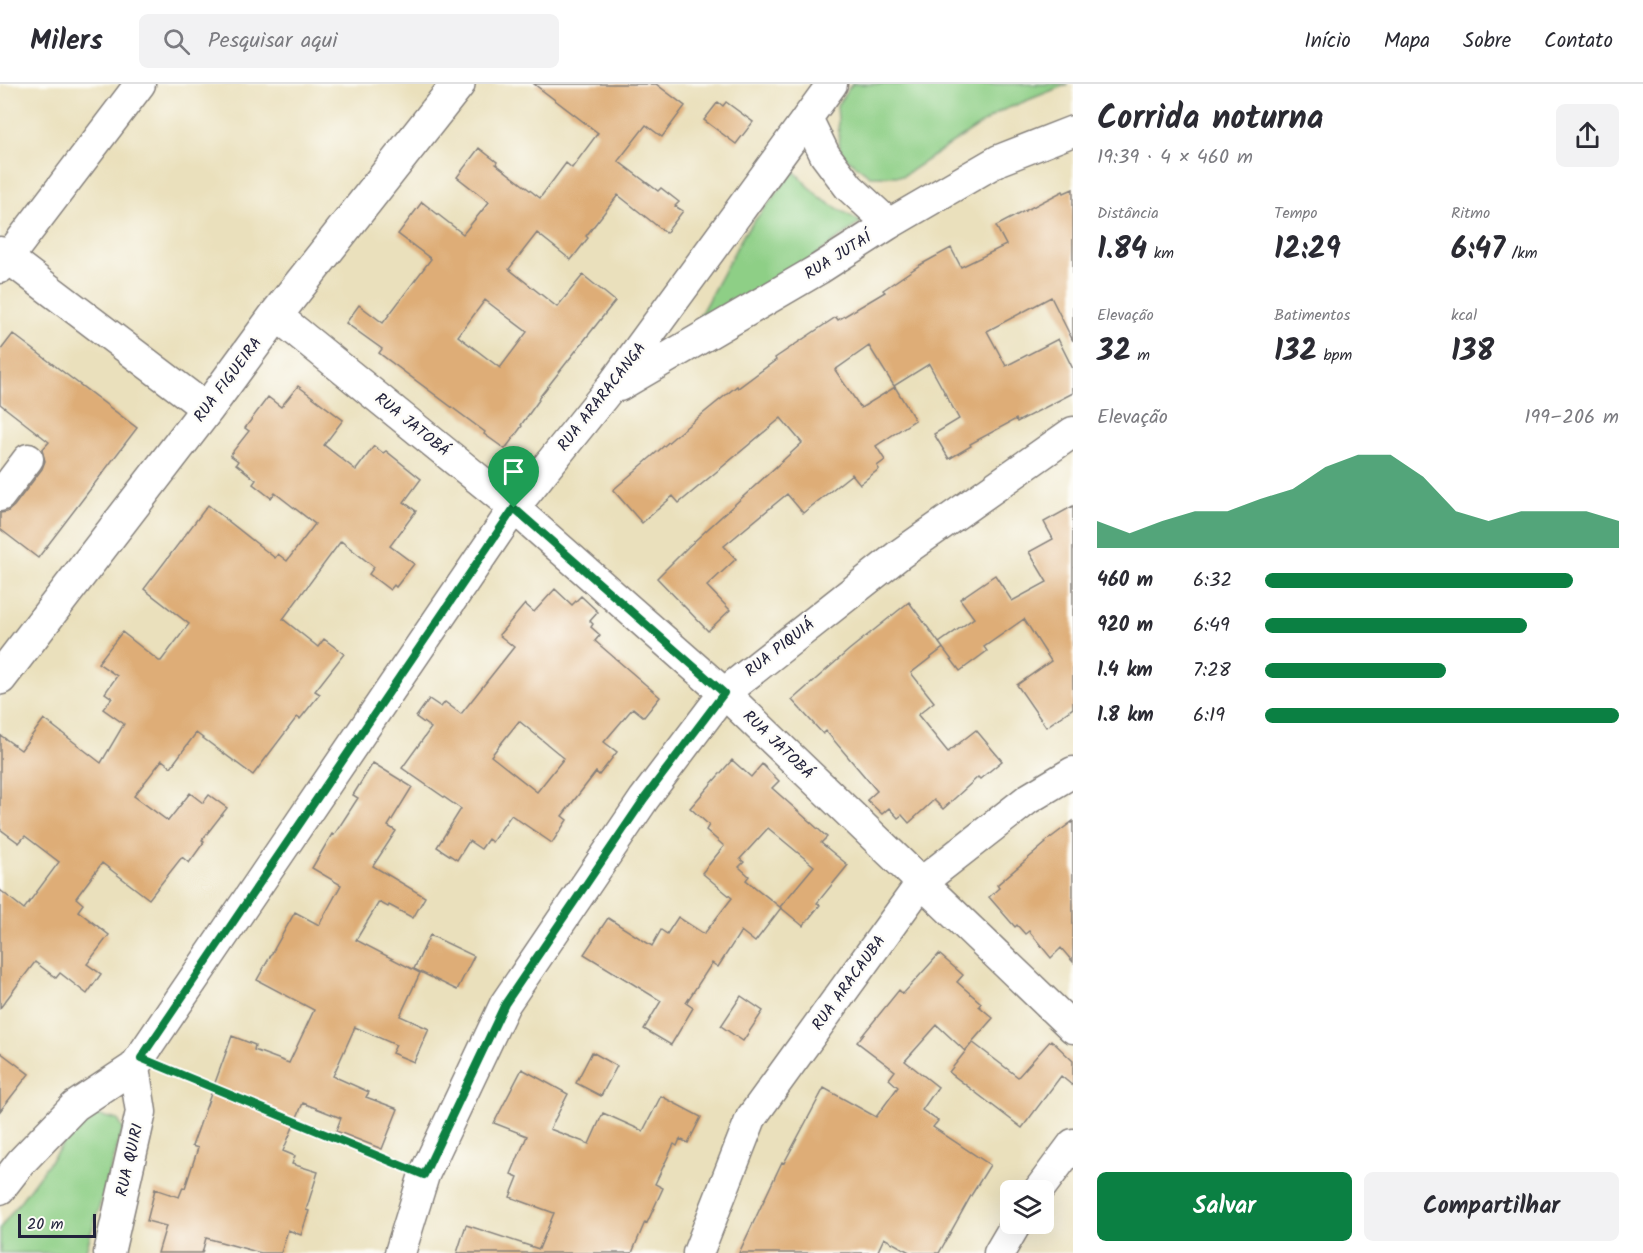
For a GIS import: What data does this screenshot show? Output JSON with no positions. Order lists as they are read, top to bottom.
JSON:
{
  "streets": {
    "street": [
      "RUA JUTAÍ",
      "RUA FIGUEIRA",
      "RUA ARARACANGA",
      "RUA JATOBÁ",
      "RUA PIQUIÁ",
      "RUA ARACAUBA",
      "RUA QUIRI"
    ]
  },
  "crossings": [
    ["RUA JUTAÍ", "RUA ARARACANGA"],
    ["RUA FIGUEIRA", "RUA JATOBÁ"],
    ["RUA ARARACANGA", "RUA JATOBÁ"],
    ["RUA ARARACANGA", "RUA QUIRI"],
    ["RUA JATOBÁ", "RUA PIQUIÁ"],
    ["RUA JATOBÁ", "RUA ARACAUBA"]
  ],
  "scale_bar": "20 m",
  "page": {
    "header": "Milers",
    "search": "Pesquisar aqui",
    "nav": [
      "Início",
      "Mapa",
      "Sobre",
      "Contato"
    ],
    "heading": ["Corrida noturna", "19:39 · 4 × 460 m"],
    "stats": [
      ["Distância", "1.84 km"],
      ["Tempo", "12:29"],
      ["Ritmo", "6:47 /km"],
      ["Elevação", "32 m"],
      ["Batimentos", "132 bpm"],
      ["kcal", "138"]
    ],
    "chart": ["Elevação", "199–206 m"],
    "list": [
      {
        "name": "460 m",
        "note": "6:32"
      },
      {
        "name": "920 m",
        "note": "6:49"
      },
      {
        "name": "1.4 km",
        "note": "7:28"
      },
      {
        "name": "1.8 km",
        "note": "6:19"
      }
    ],
    "buttons": ["Salvar", "Compartilhar"],
    "scale": "20 m"
  }
}
